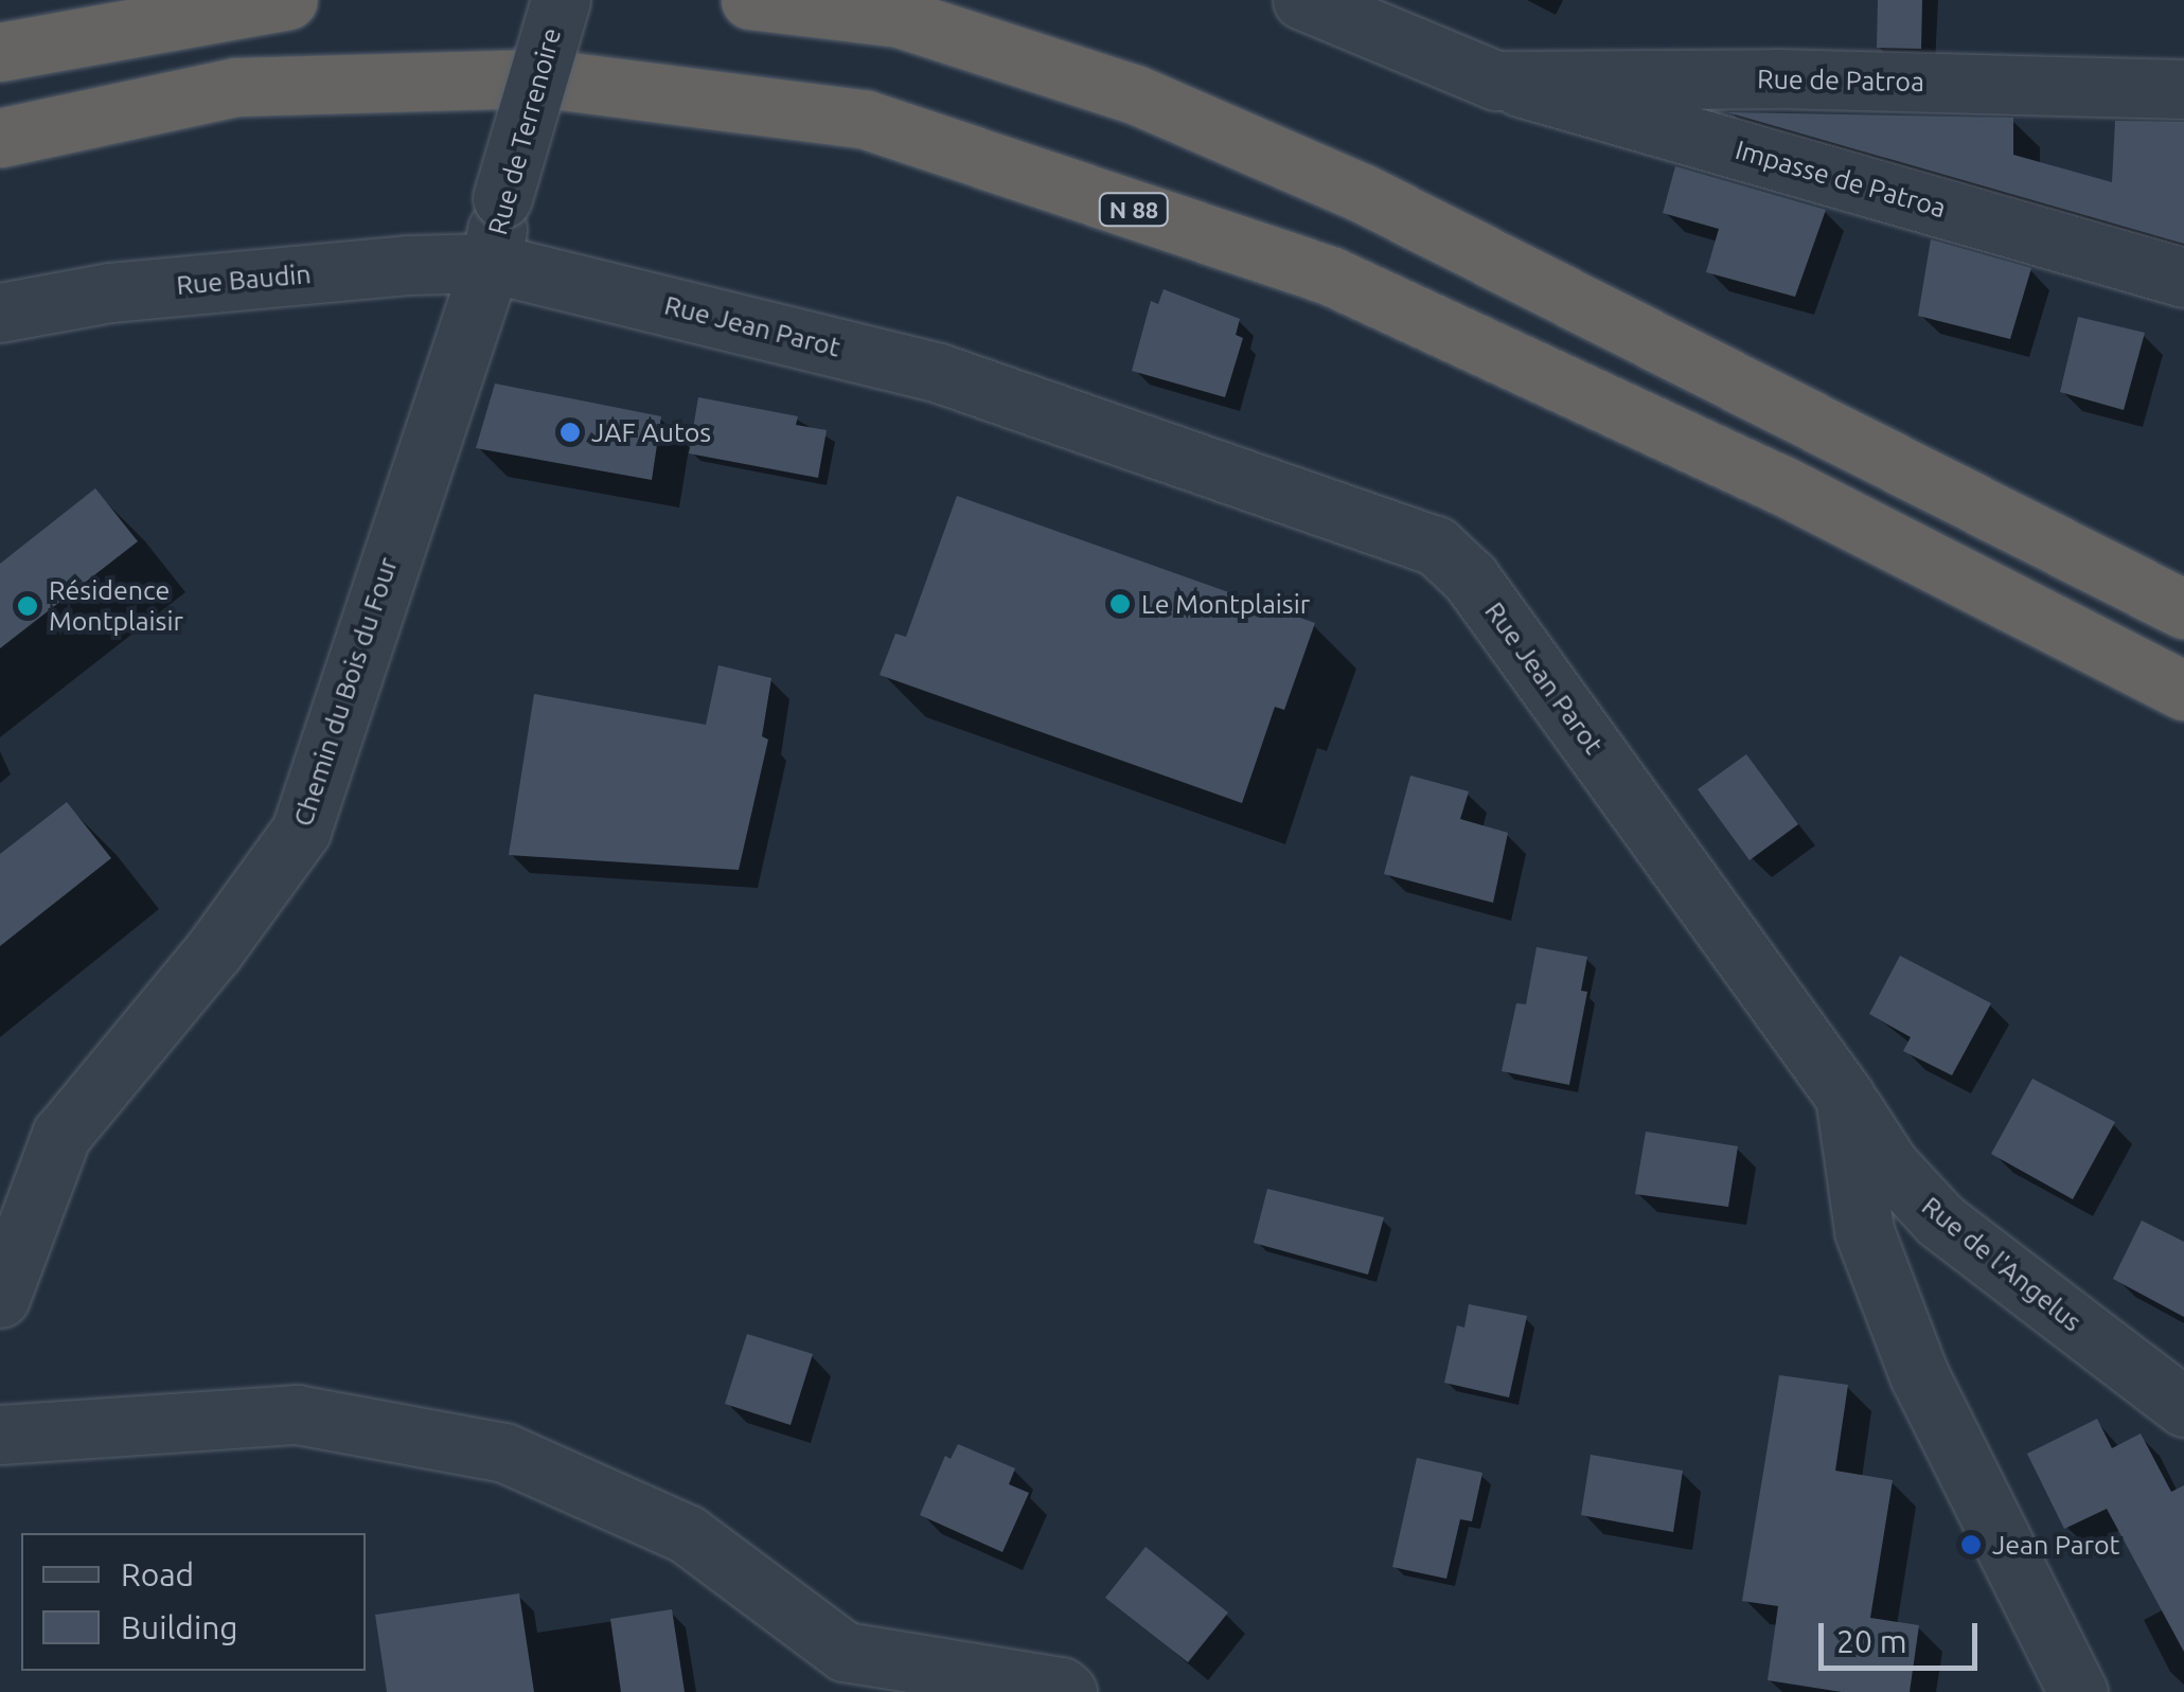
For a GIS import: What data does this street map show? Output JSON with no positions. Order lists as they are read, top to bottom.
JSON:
{
  "streets": {
    "highway": ["N 88"],
    "street": [
      "Rue de Patroa",
      "Rue de Terrenoire",
      "Impasse de Patroa",
      "Rue Baudin",
      "Rue Jean Parot",
      "Chemin du Bois du Four",
      "Rue de l'Angelus"
    ]
  },
  "crossings": [
    ["Rue de Patroa", "Impasse de Patroa"],
    ["Rue de Terrenoire", "Rue Baudin"],
    ["Rue de Terrenoire", "Rue Jean Parot"],
    ["Rue de Terrenoire", "Chemin du Bois du Four"],
    ["Rue Baudin", "Rue Jean Parot"],
    ["Rue Baudin", "Chemin du Bois du Four"],
    ["Rue Jean Parot", "Chemin du Bois du Four"],
    ["Rue Jean Parot", "Rue de l'Angelus"]
  ],
  "places": [
    "JAF Autos",
    "Le Montplaisir",
    "Résidence Montplaisir",
    "Jean Parot"
  ],
  "legend": ["Road", "Building"],
  "scale_bar": "20 m"
}
